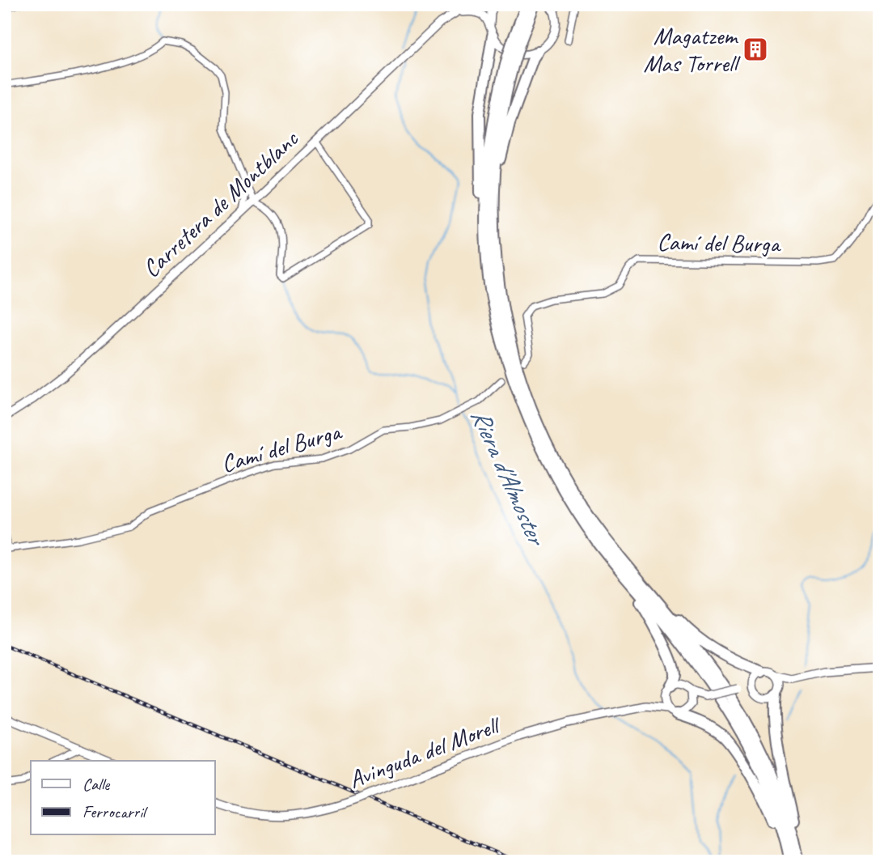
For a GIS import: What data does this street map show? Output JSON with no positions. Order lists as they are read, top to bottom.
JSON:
{
  "streets": {
    "street": ["Carretera de Montblanc", "Camí del Burga", "Avinguda del Morell"]
  },
  "water": ["Riera d'Almoster"],
  "places": {
    "building": ["Magatzem Mas Torrell"]
  },
  "legend": ["Calle", "Ferrocarril"]
}
